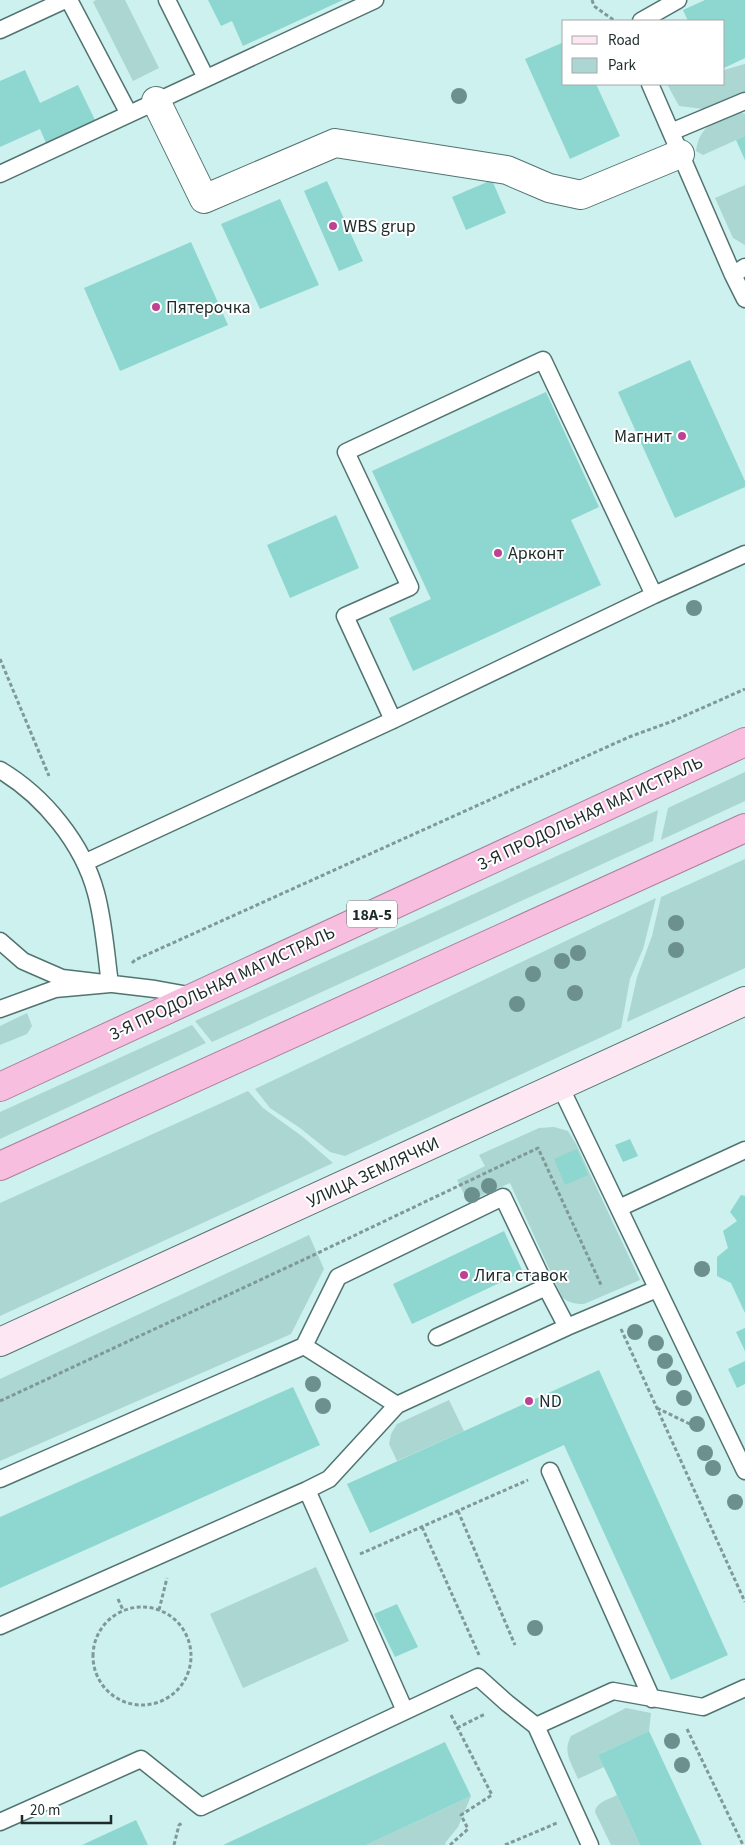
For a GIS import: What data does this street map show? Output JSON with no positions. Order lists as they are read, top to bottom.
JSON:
{
  "streets": {
    "highway": ["3-Я ПРОДОЛЬНАЯ МАГИСТРАЛЬ", "18А-5"],
    "main road": ["УЛИЦА ЗЕМЛЯЧКИ"]
  },
  "places": [
    "WBS grup",
    "Пятерочка",
    "Магнит",
    "Арконт",
    "Лига ставок",
    "ND"
  ],
  "legend": ["Road", "Park"],
  "scale_bar": "20 m"
}
